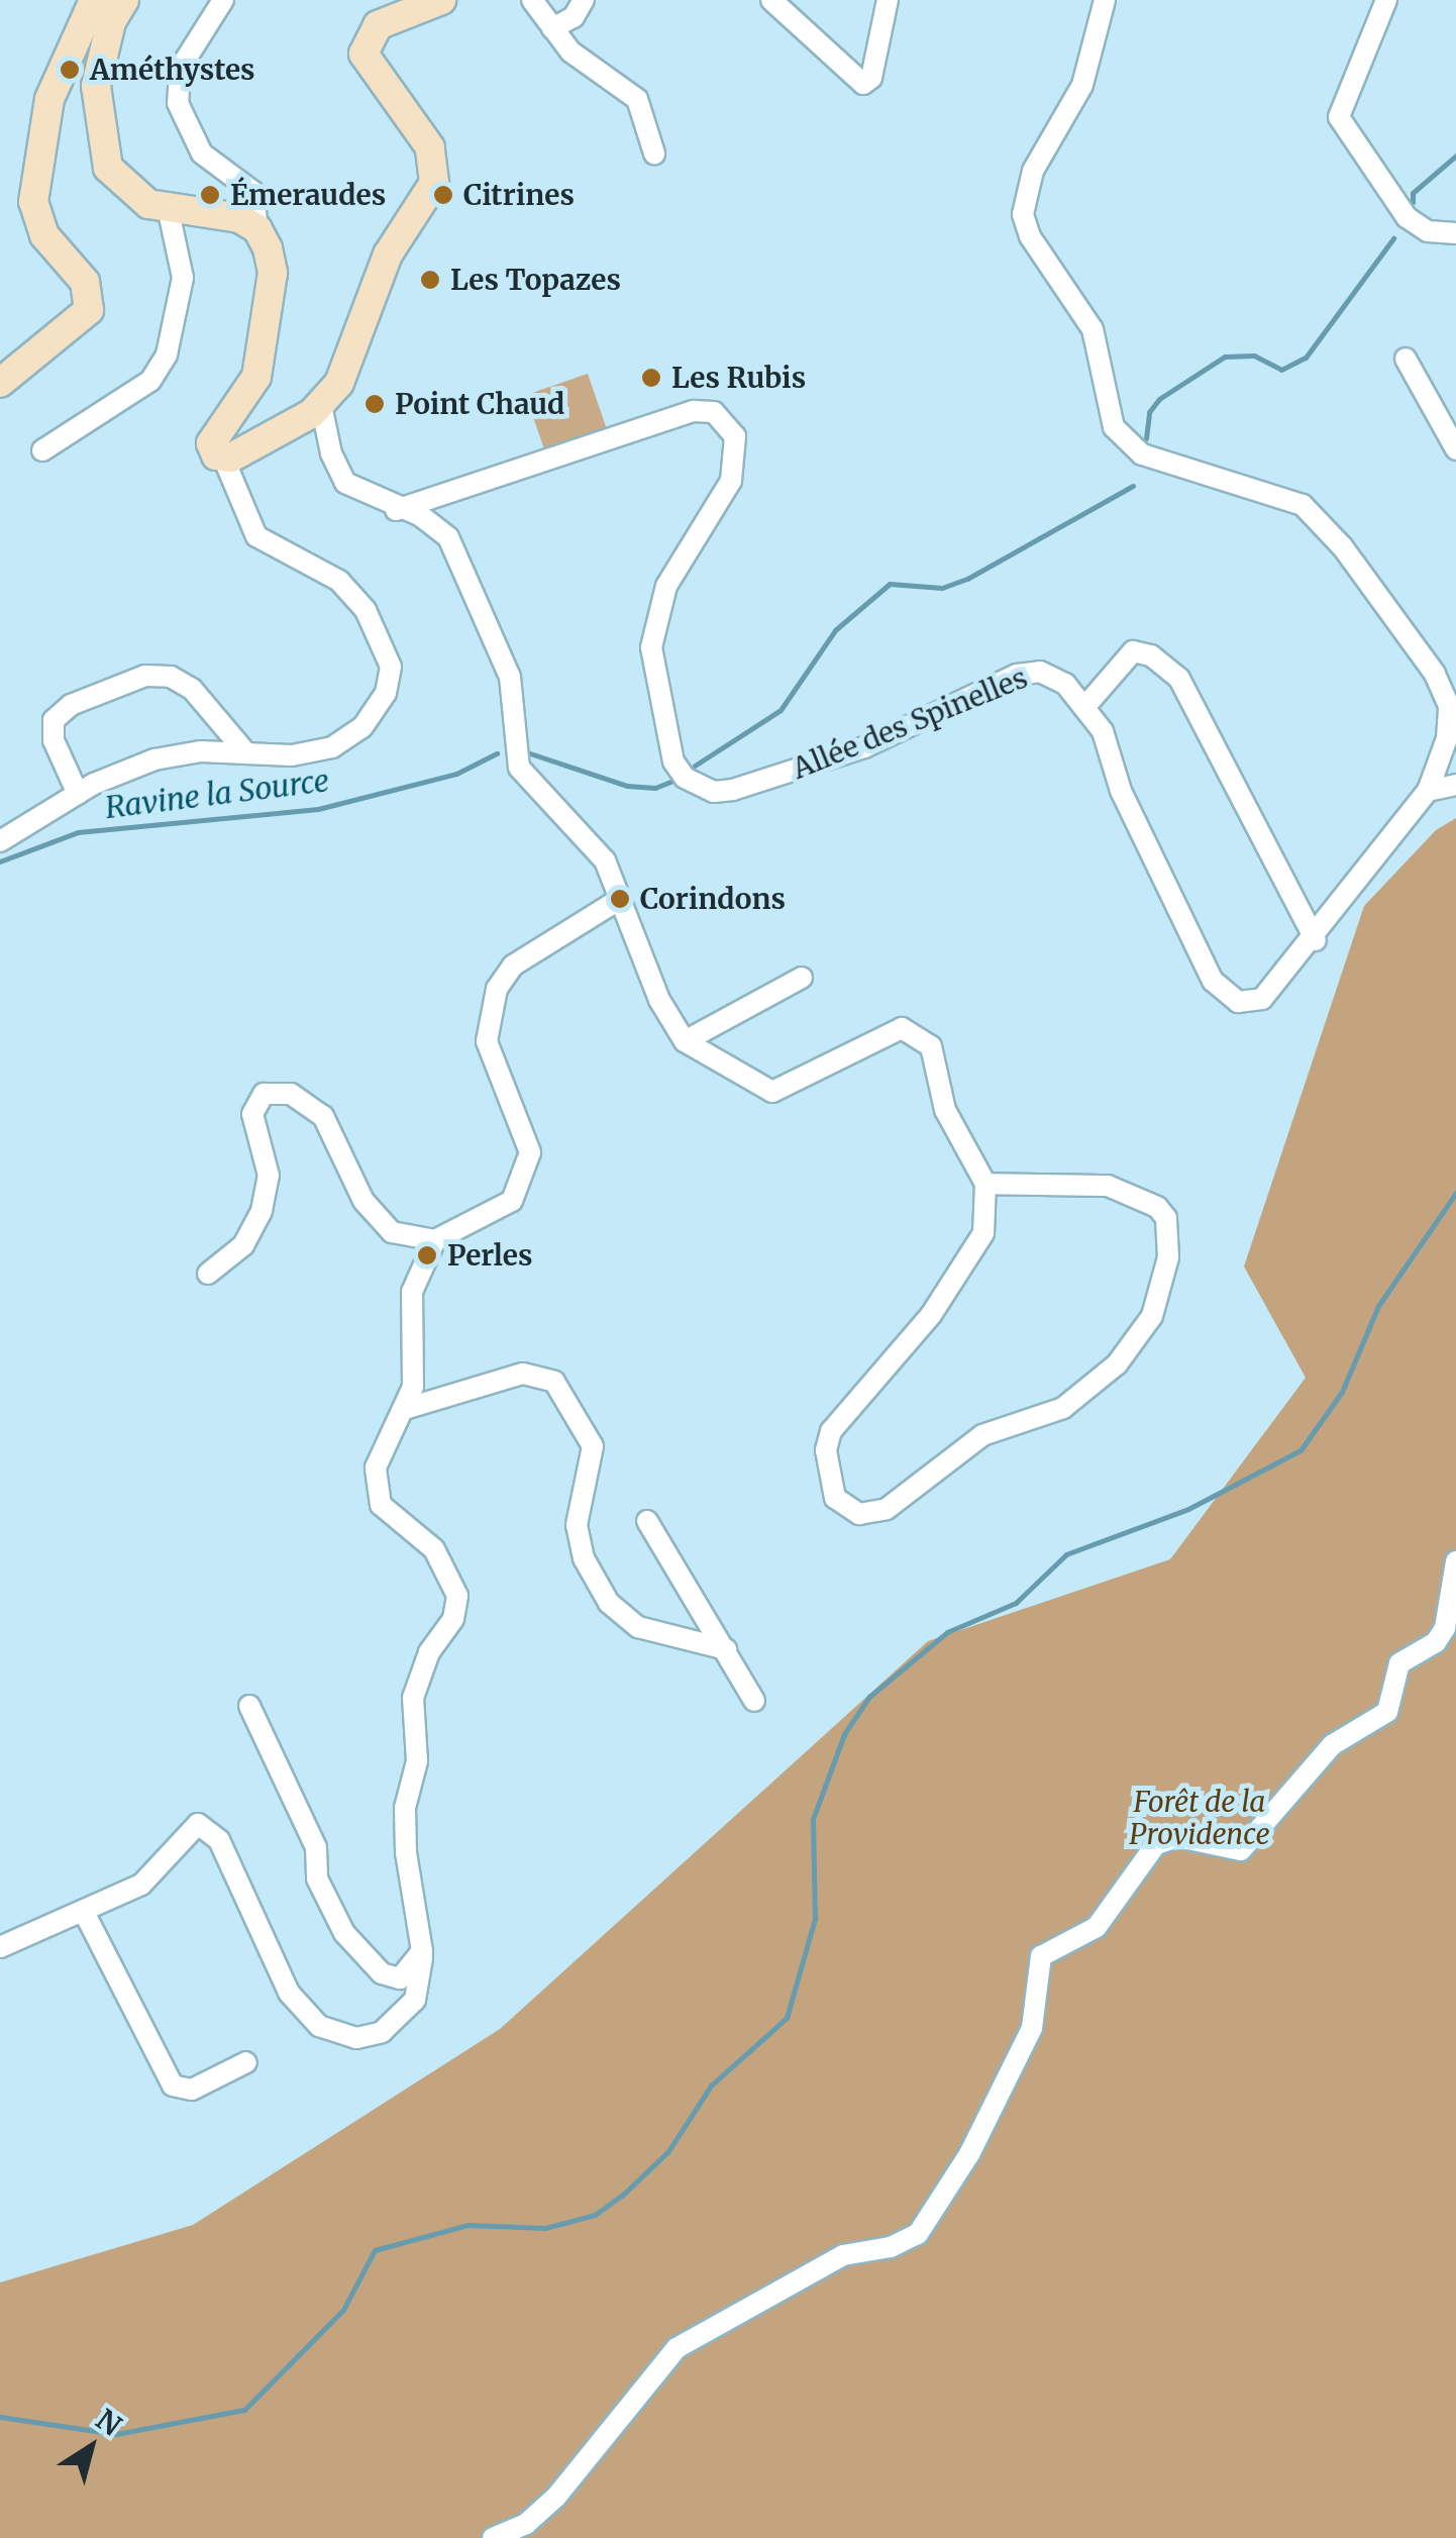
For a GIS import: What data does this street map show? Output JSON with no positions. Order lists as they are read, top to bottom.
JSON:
{
  "streets": {
    "street": ["Allée des Spinelles"]
  },
  "water": ["Ravine la Source"],
  "parks": ["Forêt de la Providence"],
  "places": [
    "Améthystes",
    "Émeraudes",
    "Citrines",
    "Les Topazes",
    "Les Rubis",
    "Point Chaud",
    "Corindons",
    "Perles"
  ],
  "north": "top right"
}
